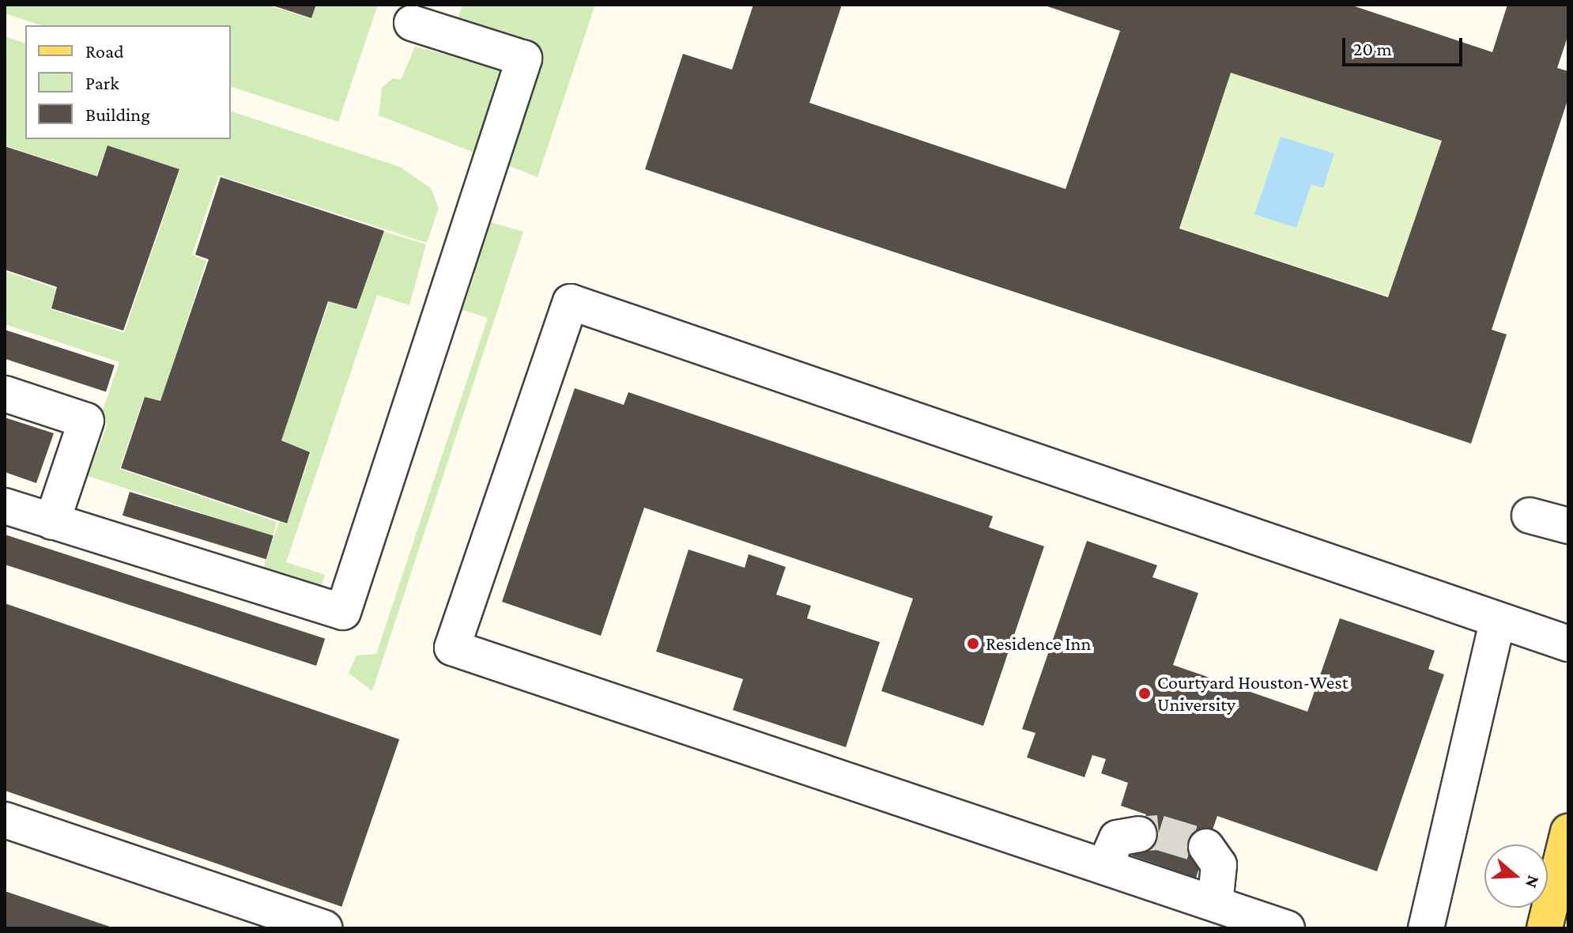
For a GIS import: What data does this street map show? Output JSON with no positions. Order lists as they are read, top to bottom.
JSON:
{
  "places": ["Residence Inn", "Courtyard Houston-West University"],
  "legend": ["Road", "Park", "Building"],
  "scale_bar": "20 m",
  "north": "right"
}
